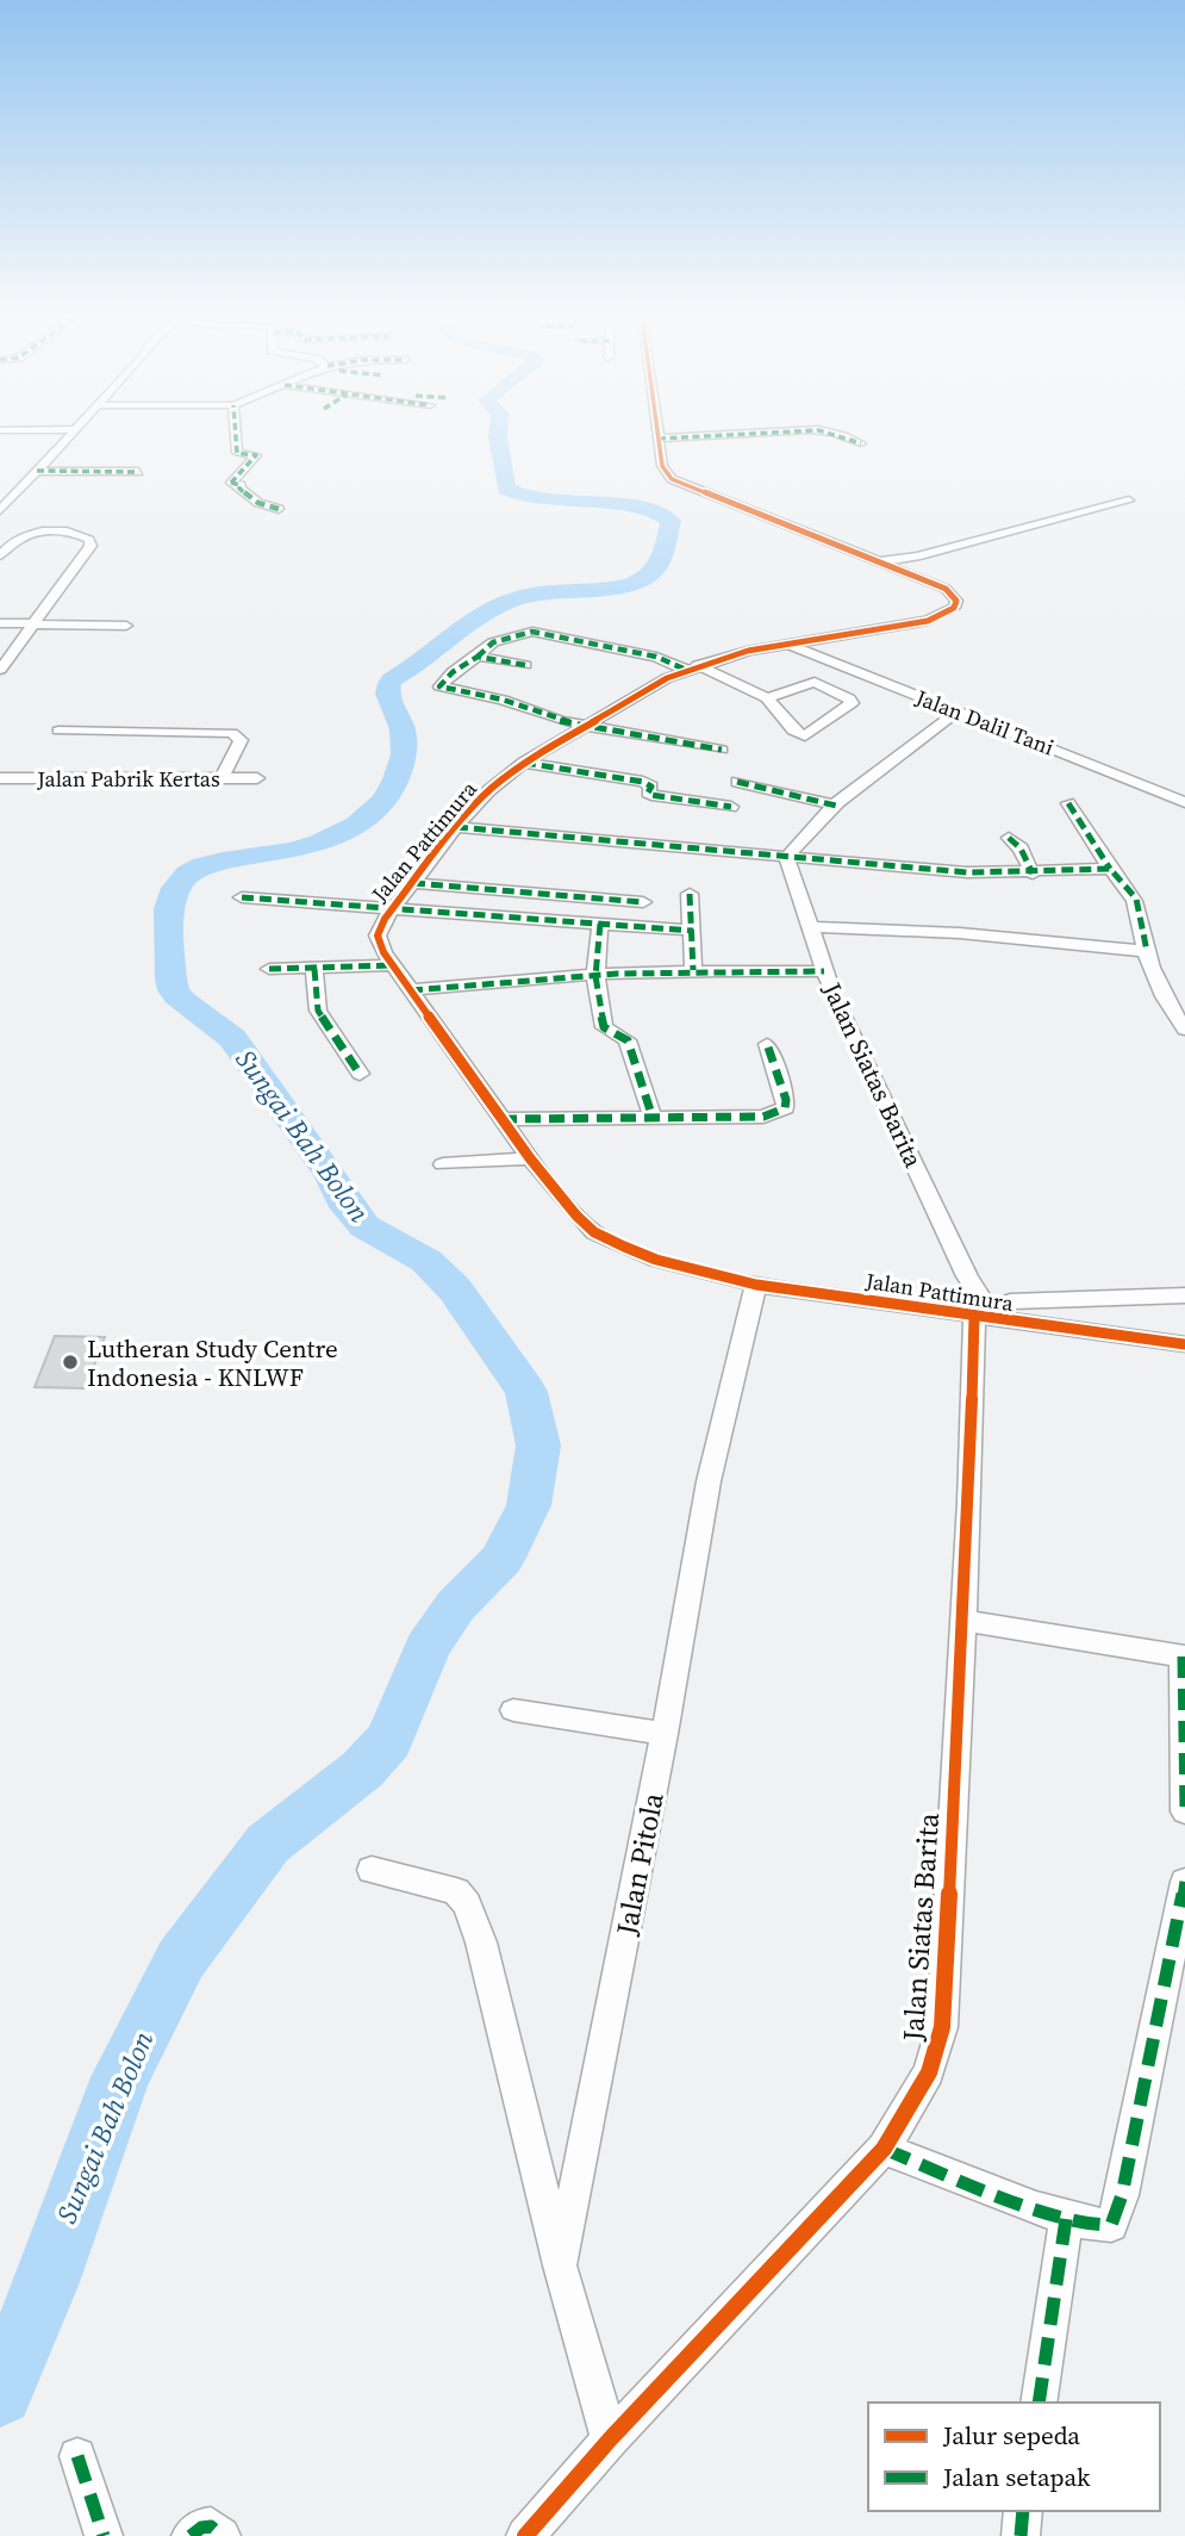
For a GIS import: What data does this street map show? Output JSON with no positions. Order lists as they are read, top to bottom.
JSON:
{
  "streets": {
    "street": [
      "Jalan Dalil Tani",
      "Jalan Pabrik Kertas",
      "Jalan Pattimura",
      "Jalan Siatas Barita",
      "Jalan Pitola"
    ]
  },
  "crossings": [
    ["Jalan Dalil Tani", "Jalan Pattimura"],
    ["Jalan Pattimura", "Jalan Siatas Barita"],
    ["Jalan Pattimura", "Jalan Pitola"],
    ["Jalan Siatas Barita", "Jalan Pitola"]
  ],
  "water": ["Sungai Bah Bolon"],
  "places": ["Lutheran Study Centre Indonesia - KNLWF"],
  "legend": ["Jalur sepeda", "Jalan setapak"]
}
